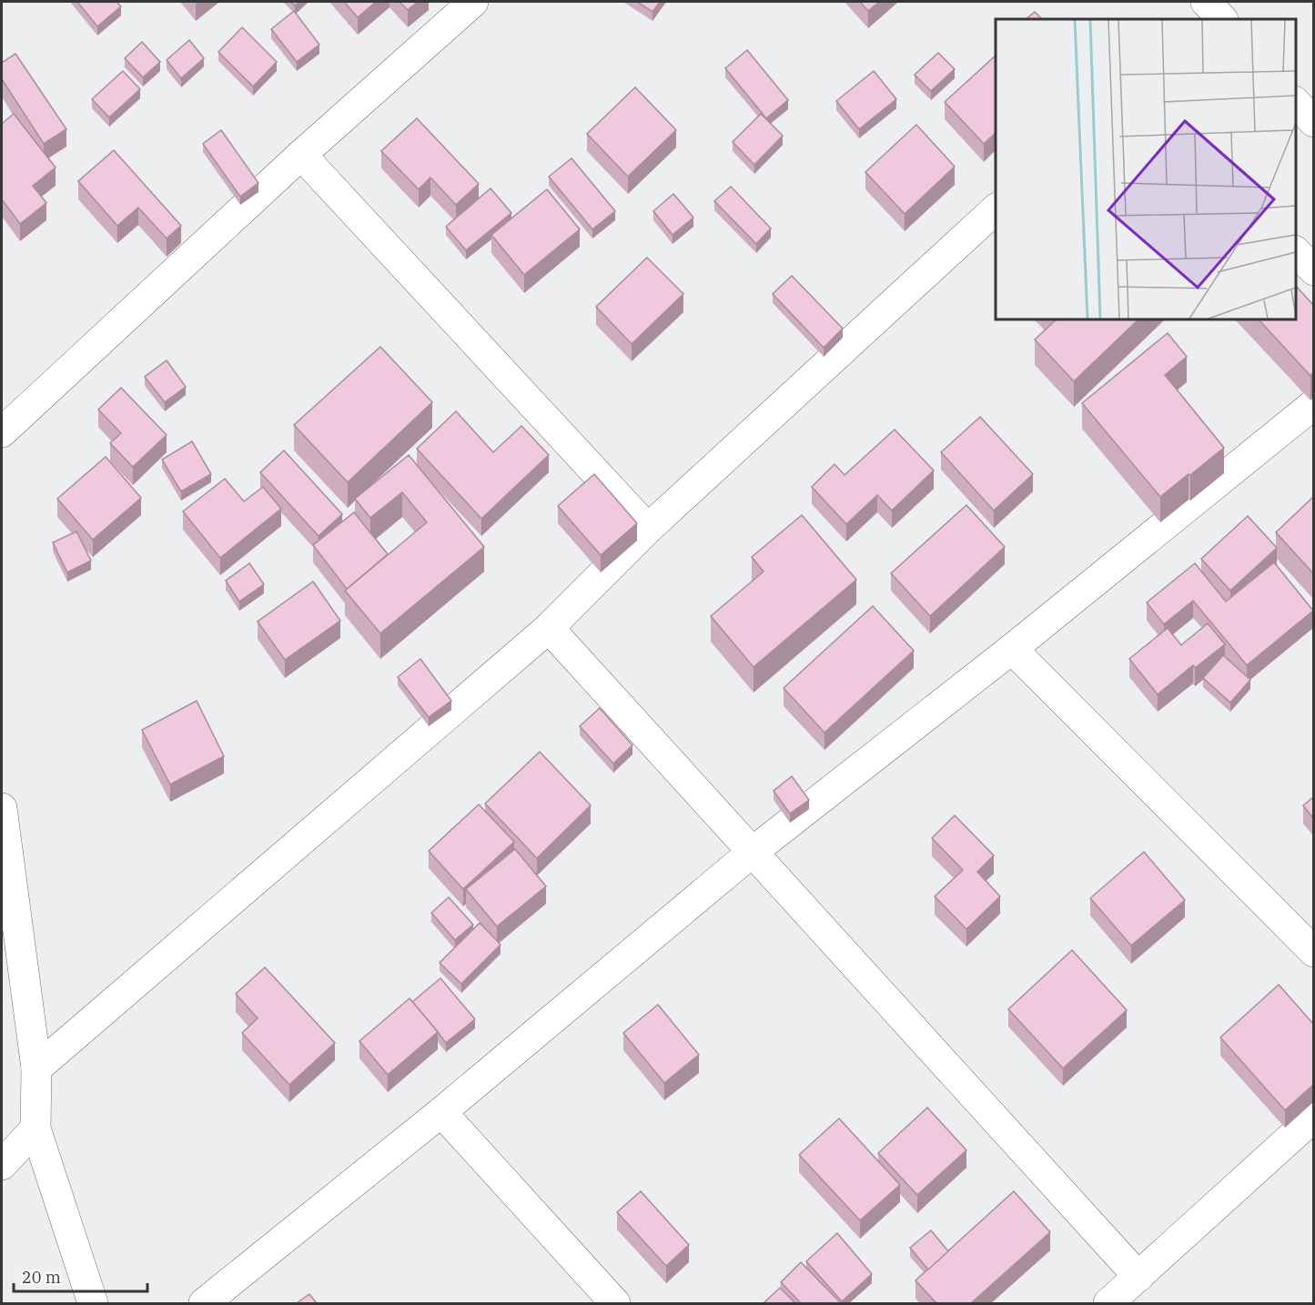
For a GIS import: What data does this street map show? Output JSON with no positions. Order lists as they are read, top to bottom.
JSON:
{
  "scale_bar": "20 m"
}
